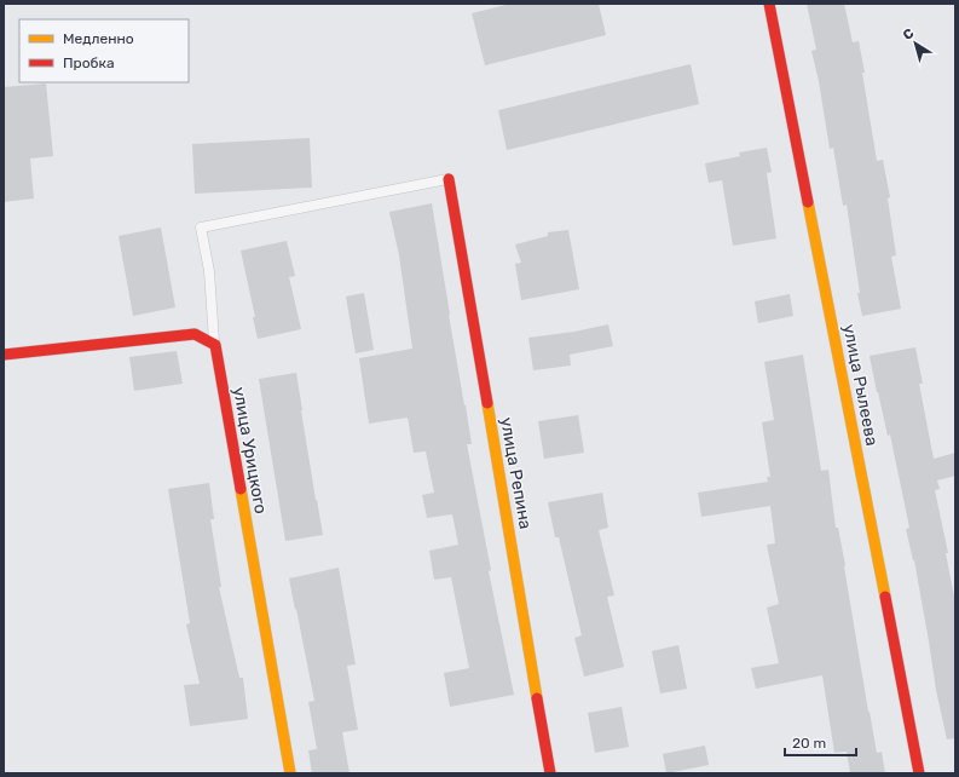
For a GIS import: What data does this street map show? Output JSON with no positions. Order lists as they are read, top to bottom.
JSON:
{
  "streets": {
    "street": ["улица Рылеева", "улица Урицкого", "улица Репина"]
  },
  "legend": ["Медленно", "Пробка"],
  "scale_bar": "20 m",
  "north": "top left"
}
